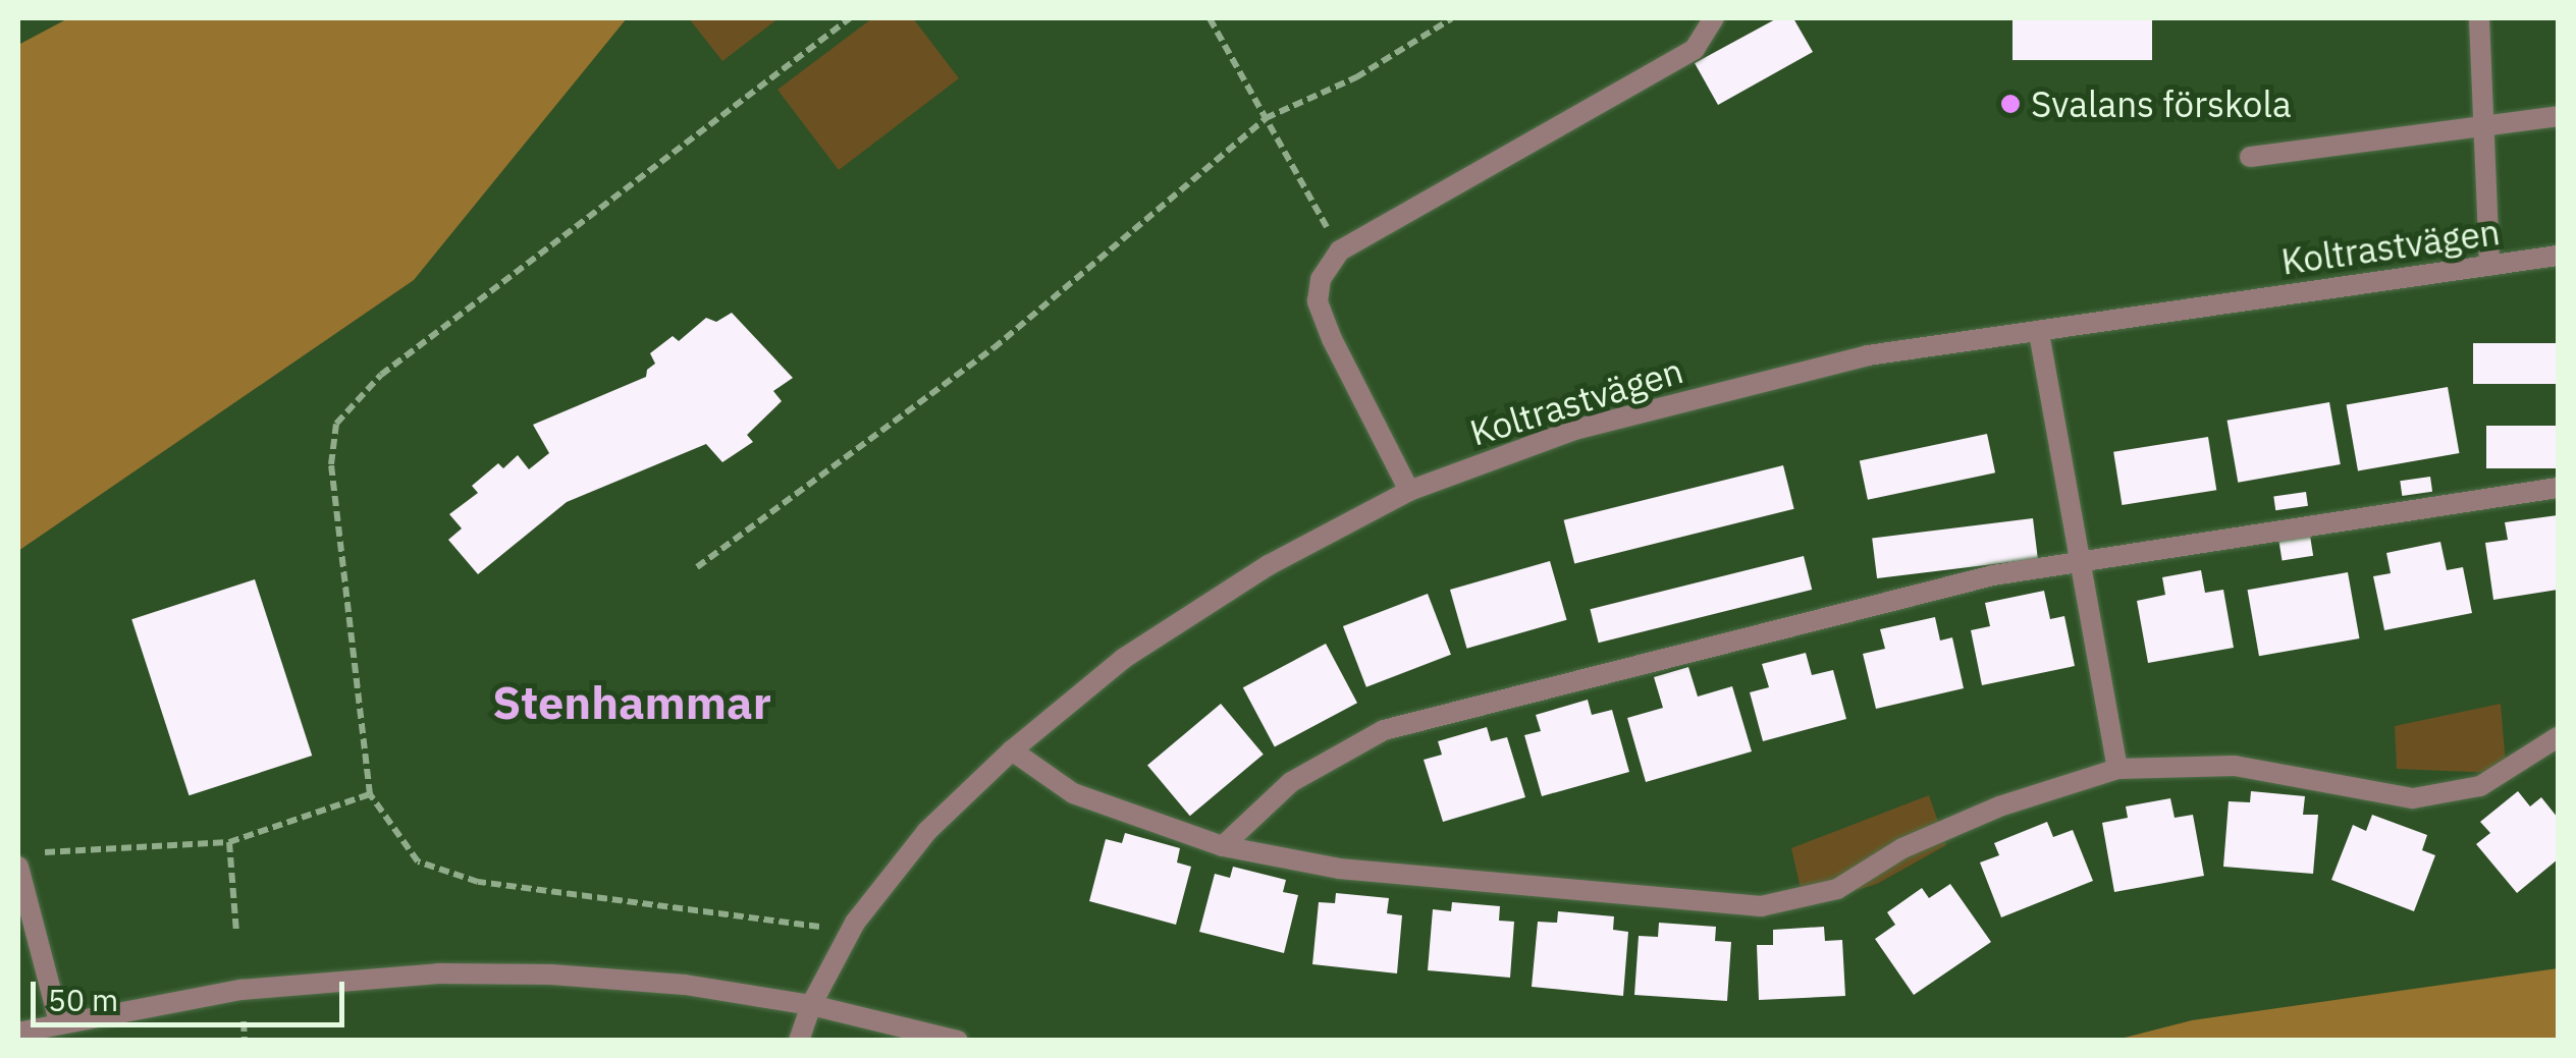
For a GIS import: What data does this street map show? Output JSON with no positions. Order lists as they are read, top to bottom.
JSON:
{
  "streets": {
    "street": ["Koltrastvägen"]
  },
  "districts": ["Stenhammar"],
  "places": ["Svalans förskola"],
  "scale_bar": "50 m"
}
